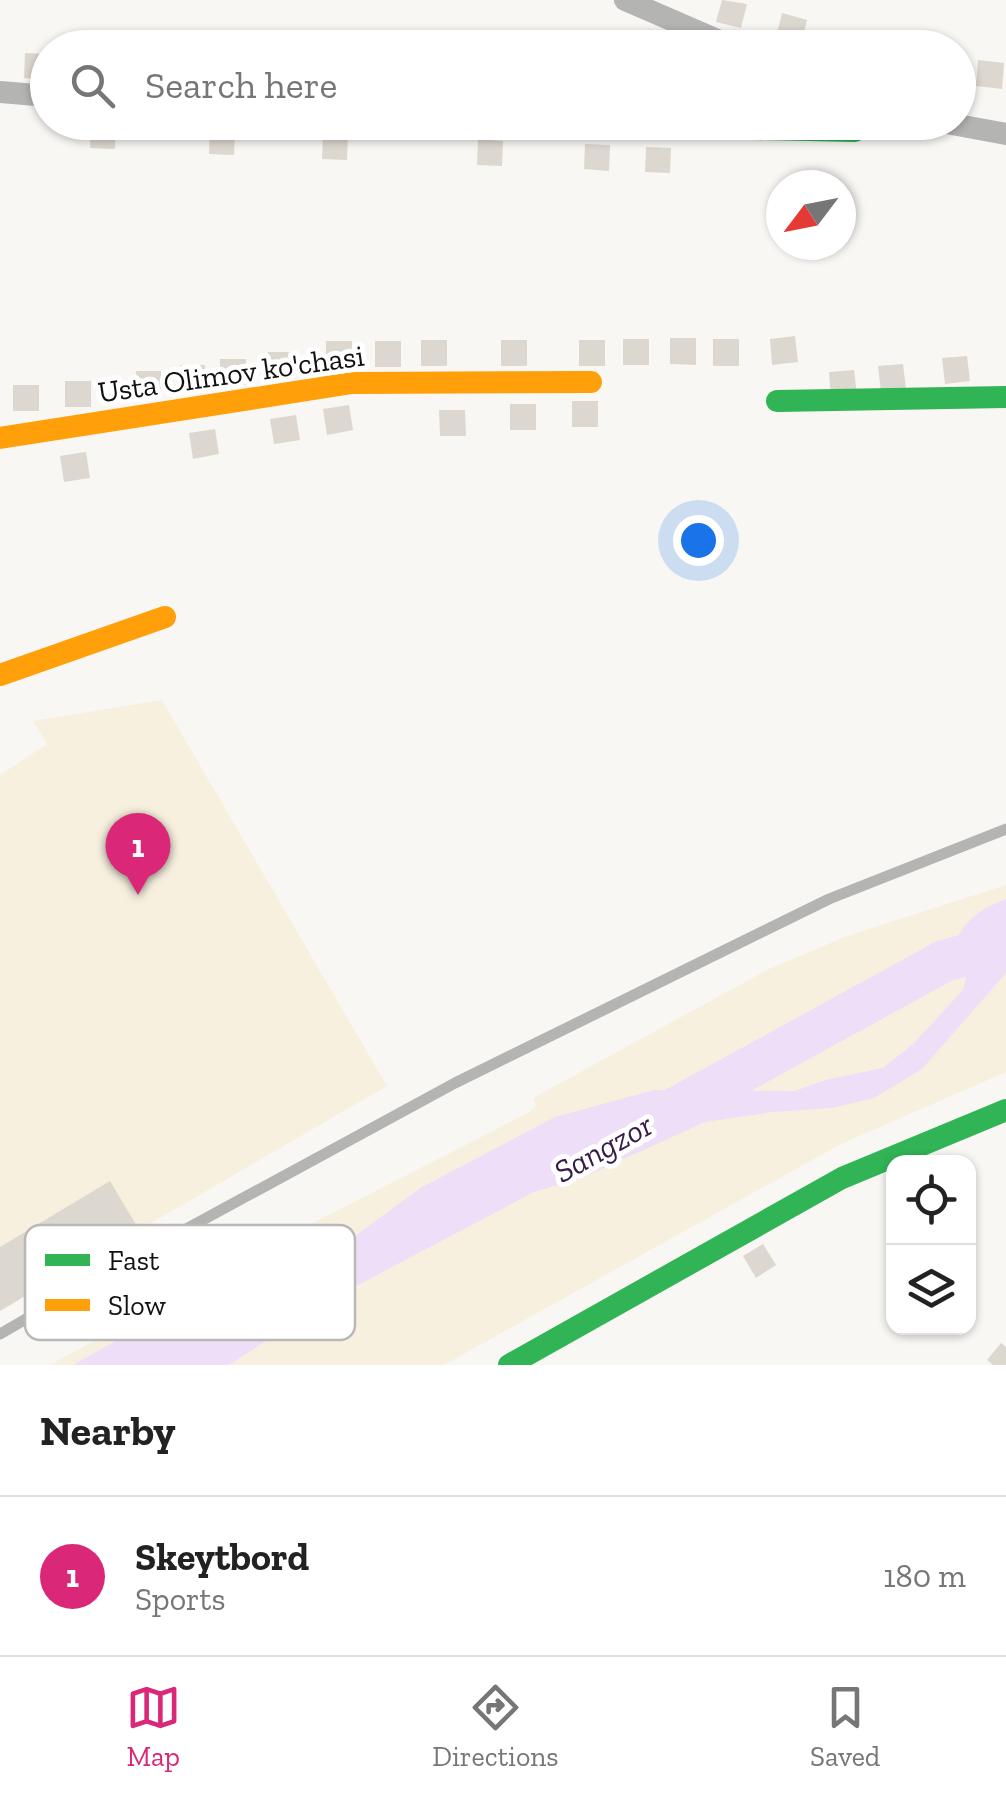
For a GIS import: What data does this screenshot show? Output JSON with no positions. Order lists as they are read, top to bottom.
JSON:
{
  "streets": {
    "street": ["Usta Olimov ko'chasi"]
  },
  "water": ["Sangzor"],
  "legend": ["Fast", "Slow"],
  "north": "bottom left",
  "page": {
    "search": "Search here",
    "pins": "1",
    "heading": "Nearby",
    "list": [
      {
        "mark": "1",
        "name": "Skeytbord",
        "note": "Sports",
        "value": "180 m"
      }
    ],
    "nav": ["Map", "Directions", "Saved"]
  }
}
